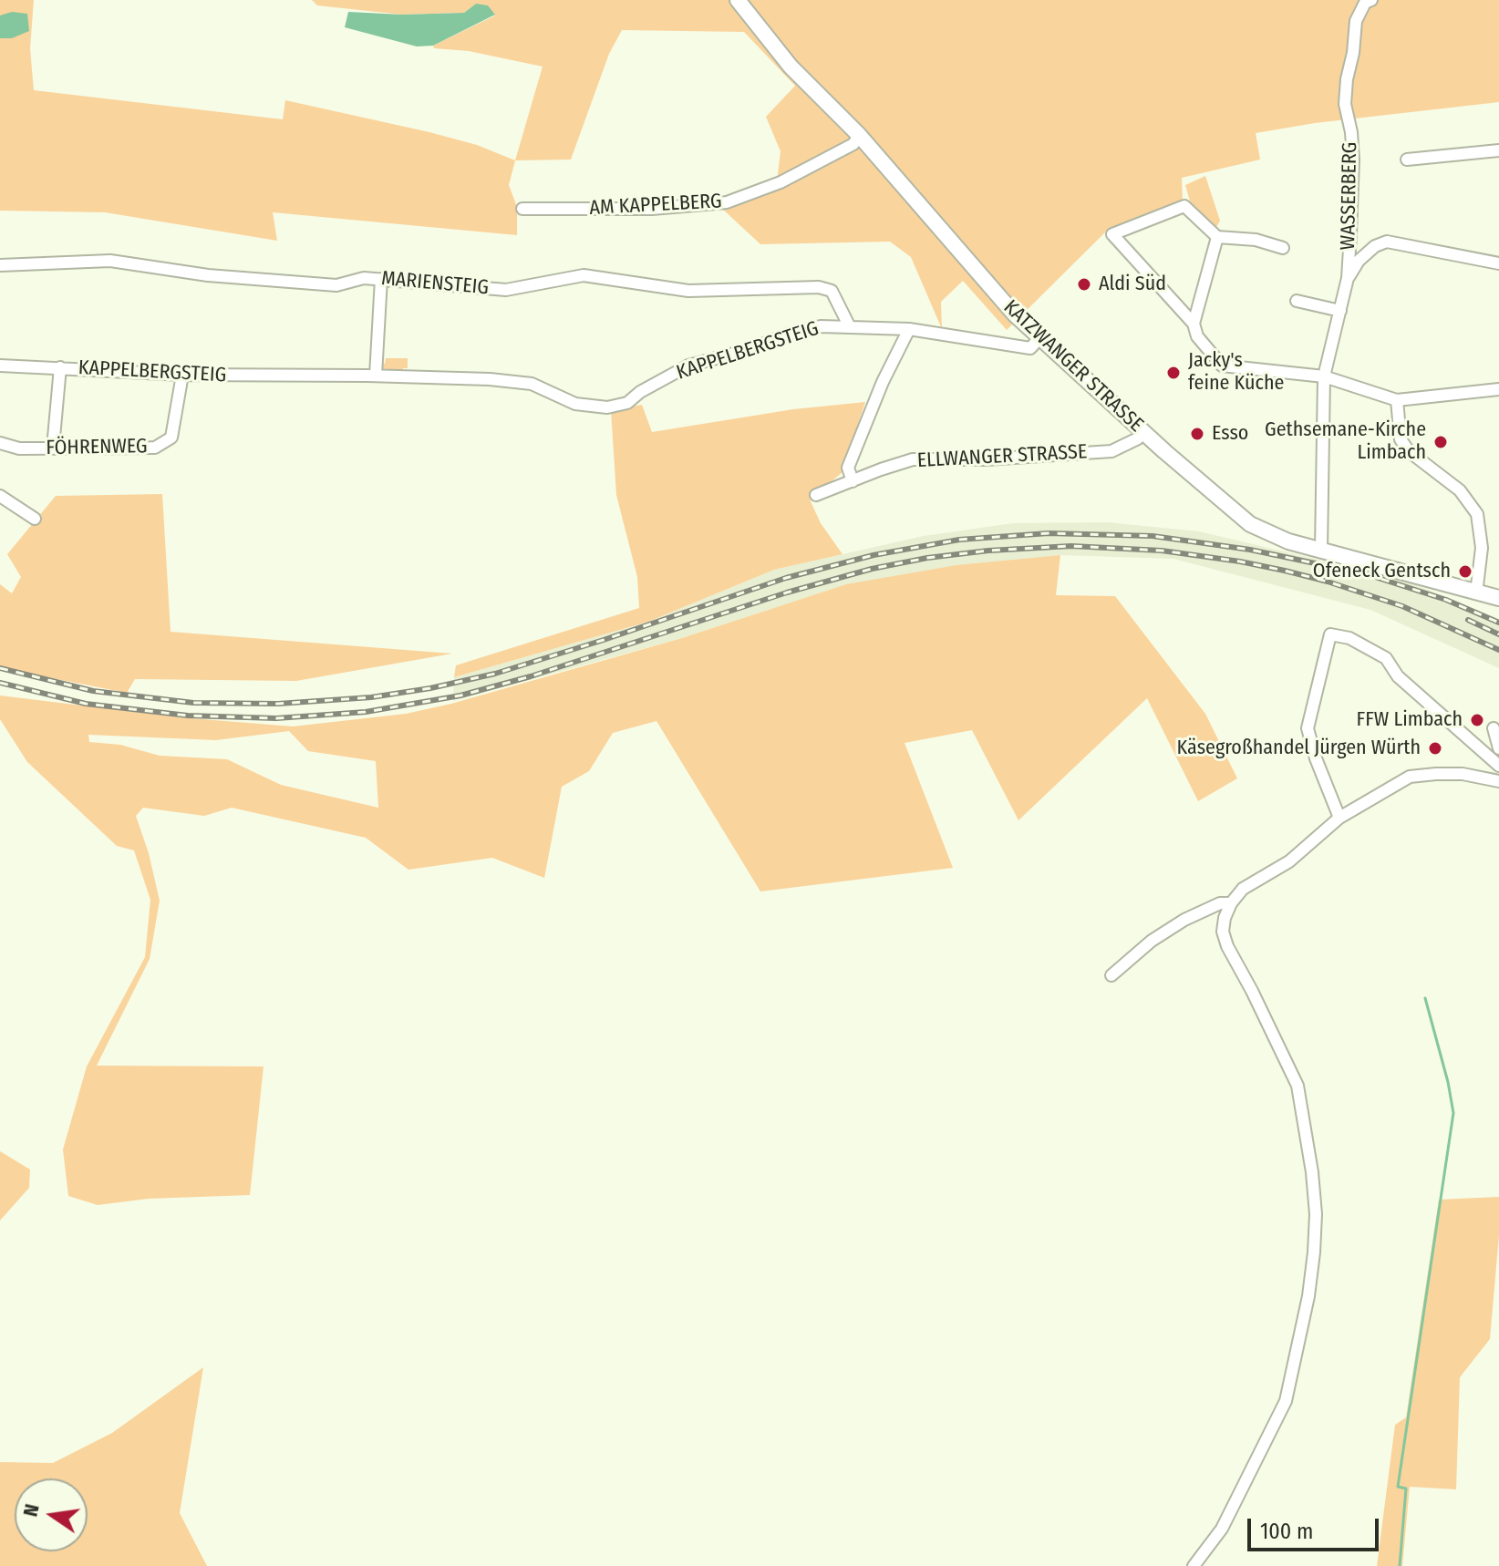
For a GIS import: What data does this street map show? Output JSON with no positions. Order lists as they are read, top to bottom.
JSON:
{
  "streets": {
    "main road": ["KATZWANGER STRASSE"],
    "street": [
      "WASSERBERG",
      "AM KAPPELBERG",
      "MARIENSTEIG",
      "KAPPELBERGSTEIG",
      "FÖHRENWEG",
      "ELLWANGER STRASSE"
    ]
  },
  "crossings": [
    ["WASSERBERG", "KATZWANGER STRASSE"],
    ["AM KAPPELBERG", "KATZWANGER STRASSE"],
    ["MARIENSTEIG", "KAPPELBERGSTEIG"],
    ["KAPPELBERGSTEIG", "KATZWANGER STRASSE"],
    ["KAPPELBERGSTEIG", "FÖHRENWEG"],
    ["KATZWANGER STRASSE", "ELLWANGER STRASSE"]
  ],
  "places": [
    "Aldi Süd",
    "Jacky's feine Küche",
    "Esso",
    "Gethsemane-Kirche Limbach",
    "Ofeneck Gentsch",
    "FFW Limbach",
    "Käsegroßhandel Jürgen Würth"
  ],
  "scale_bar": "100 m",
  "north": "left"
}
